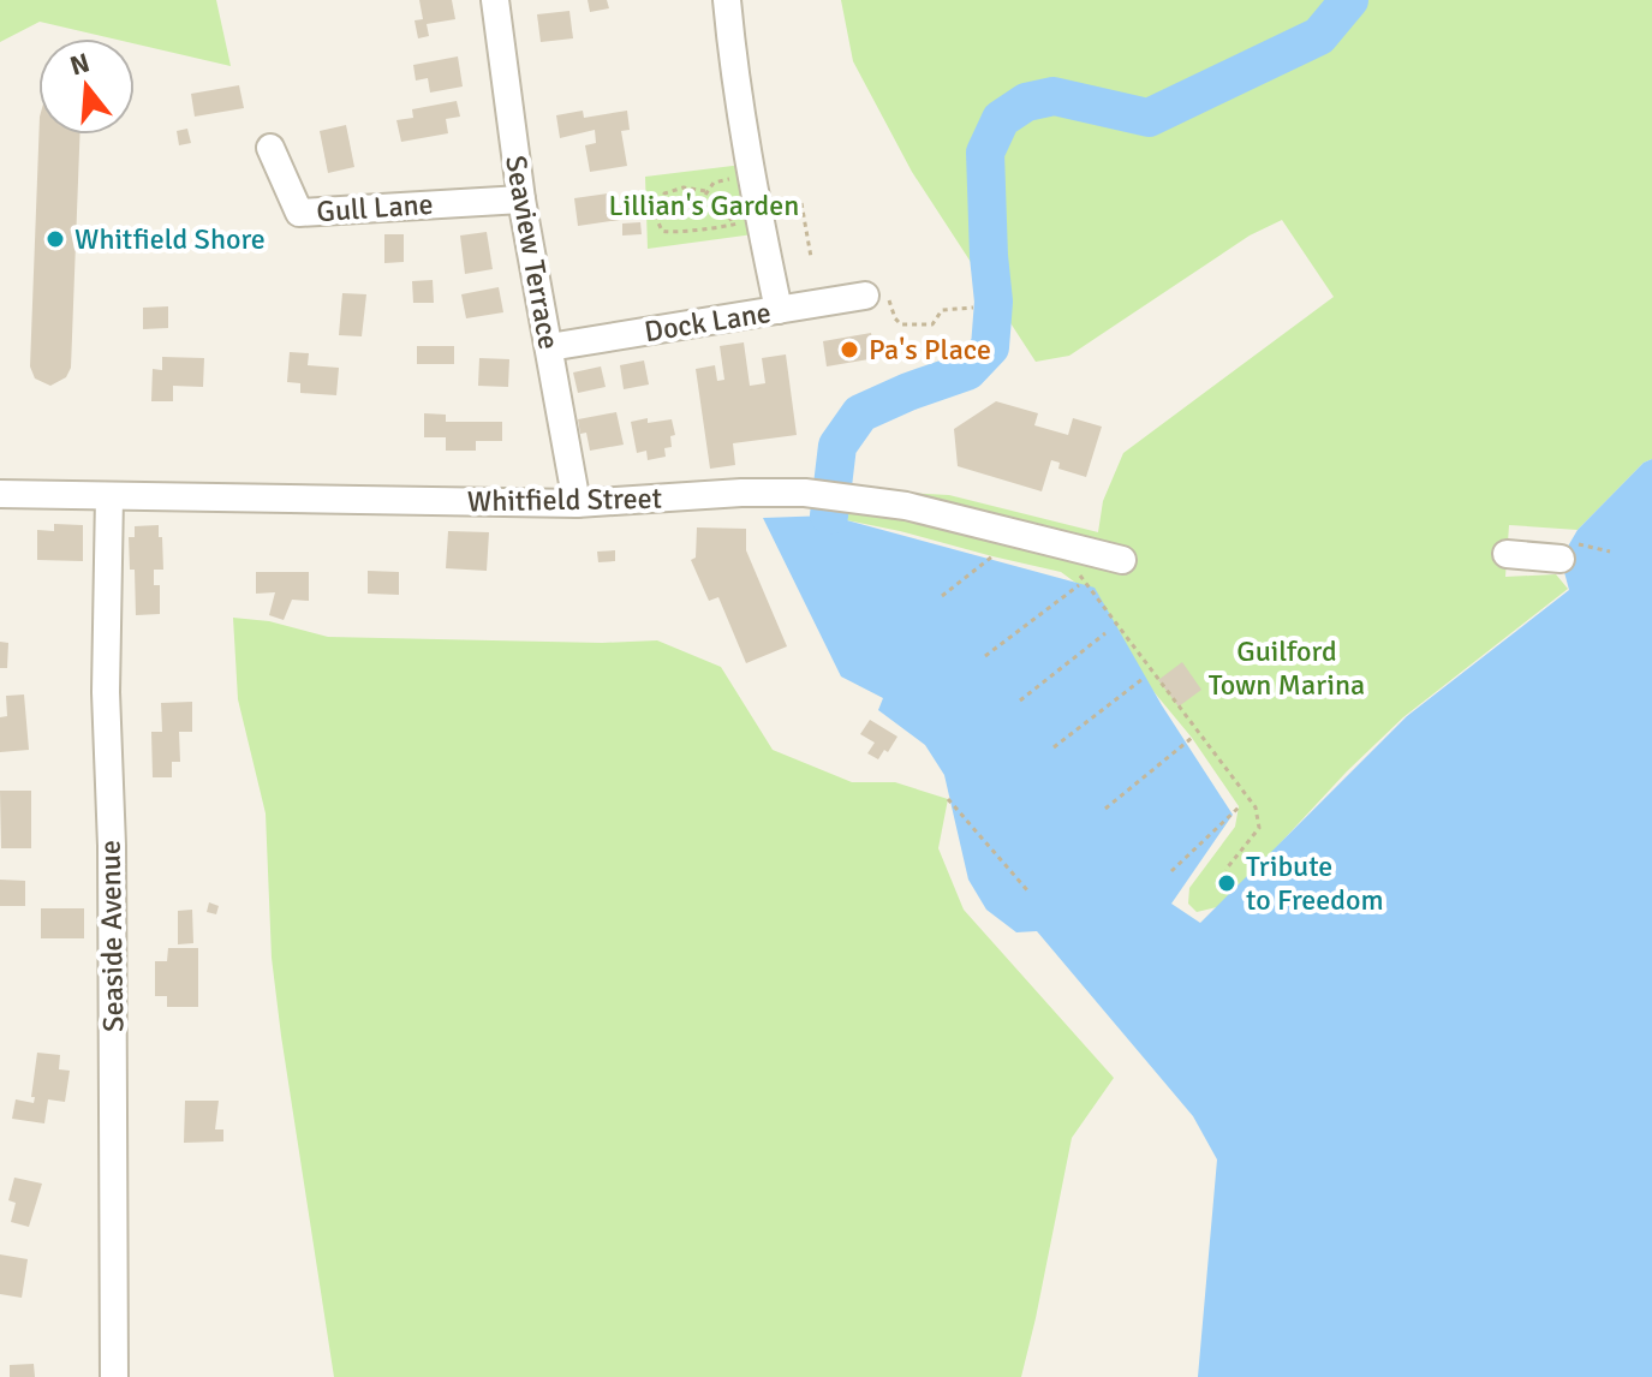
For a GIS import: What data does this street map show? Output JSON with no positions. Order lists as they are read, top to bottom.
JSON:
{
  "streets": {
    "street": [
      "Gull Lane",
      "Seaview Terrace",
      "Dock Lane",
      "Whitfield Street",
      "Seaside Avenue"
    ]
  },
  "crossings": [
    ["Gull Lane", "Seaview Terrace"],
    ["Seaview Terrace", "Dock Lane"],
    ["Seaview Terrace", "Whitfield Street"],
    ["Whitfield Street", "Seaside Avenue"]
  ],
  "parks": ["Lillian's Garden", "Guilford Town Marina"],
  "places": ["Whitfield Shore", "Pa's Place", "Tribute to Freedom"],
  "north": "top"
}
